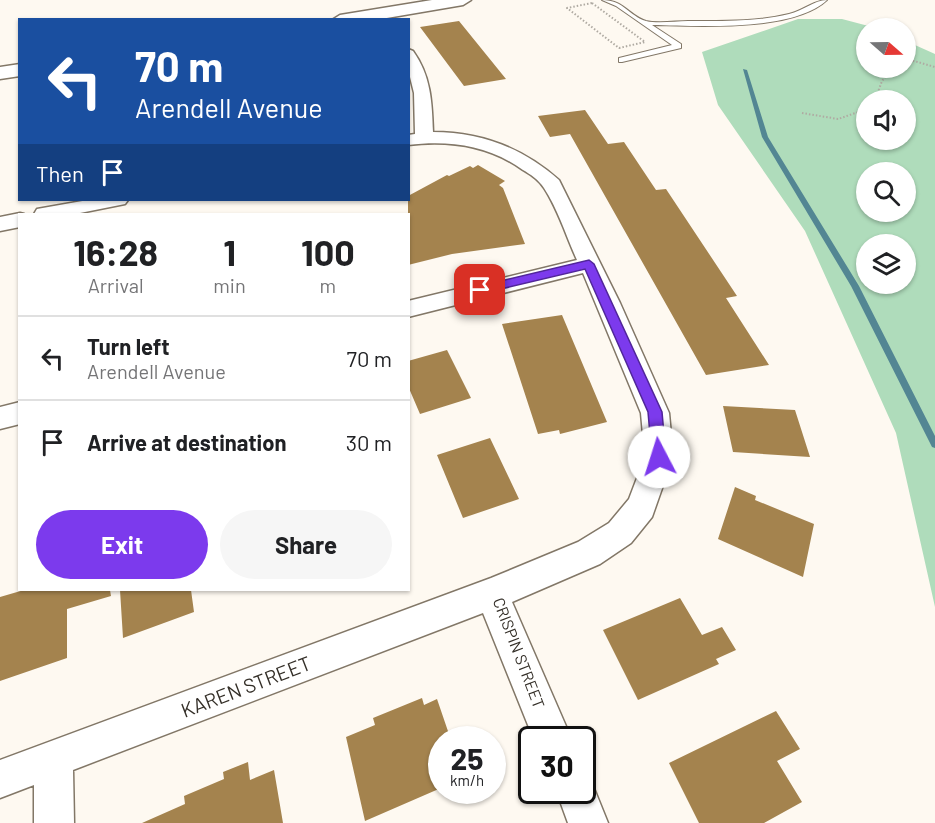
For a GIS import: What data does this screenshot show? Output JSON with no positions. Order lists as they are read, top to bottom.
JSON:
{
  "streets": {
    "street": ["CRISPIN STREET", "KAREN STREET"]
  },
  "crossings": [
    ["CRISPIN STREET", "KAREN STREET"]
  ],
  "north": "right",
  "page": {
    "turn": ["70 m", "Arendell Avenue"],
    "then": "Then",
    "eta": [
      "16:28",
      "Arrival",
      "1",
      "min",
      "100",
      "m"
    ],
    "list": [
      {
        "name": "Turn left",
        "note": "Arendell Avenue",
        "value": "70 m"
      },
      {
        "name": "Arrive at destination",
        "value": "30 m"
      }
    ],
    "buttons": ["Exit", "Share"],
    "speed": "25 km/h",
    "limit": "30"
  }
}
